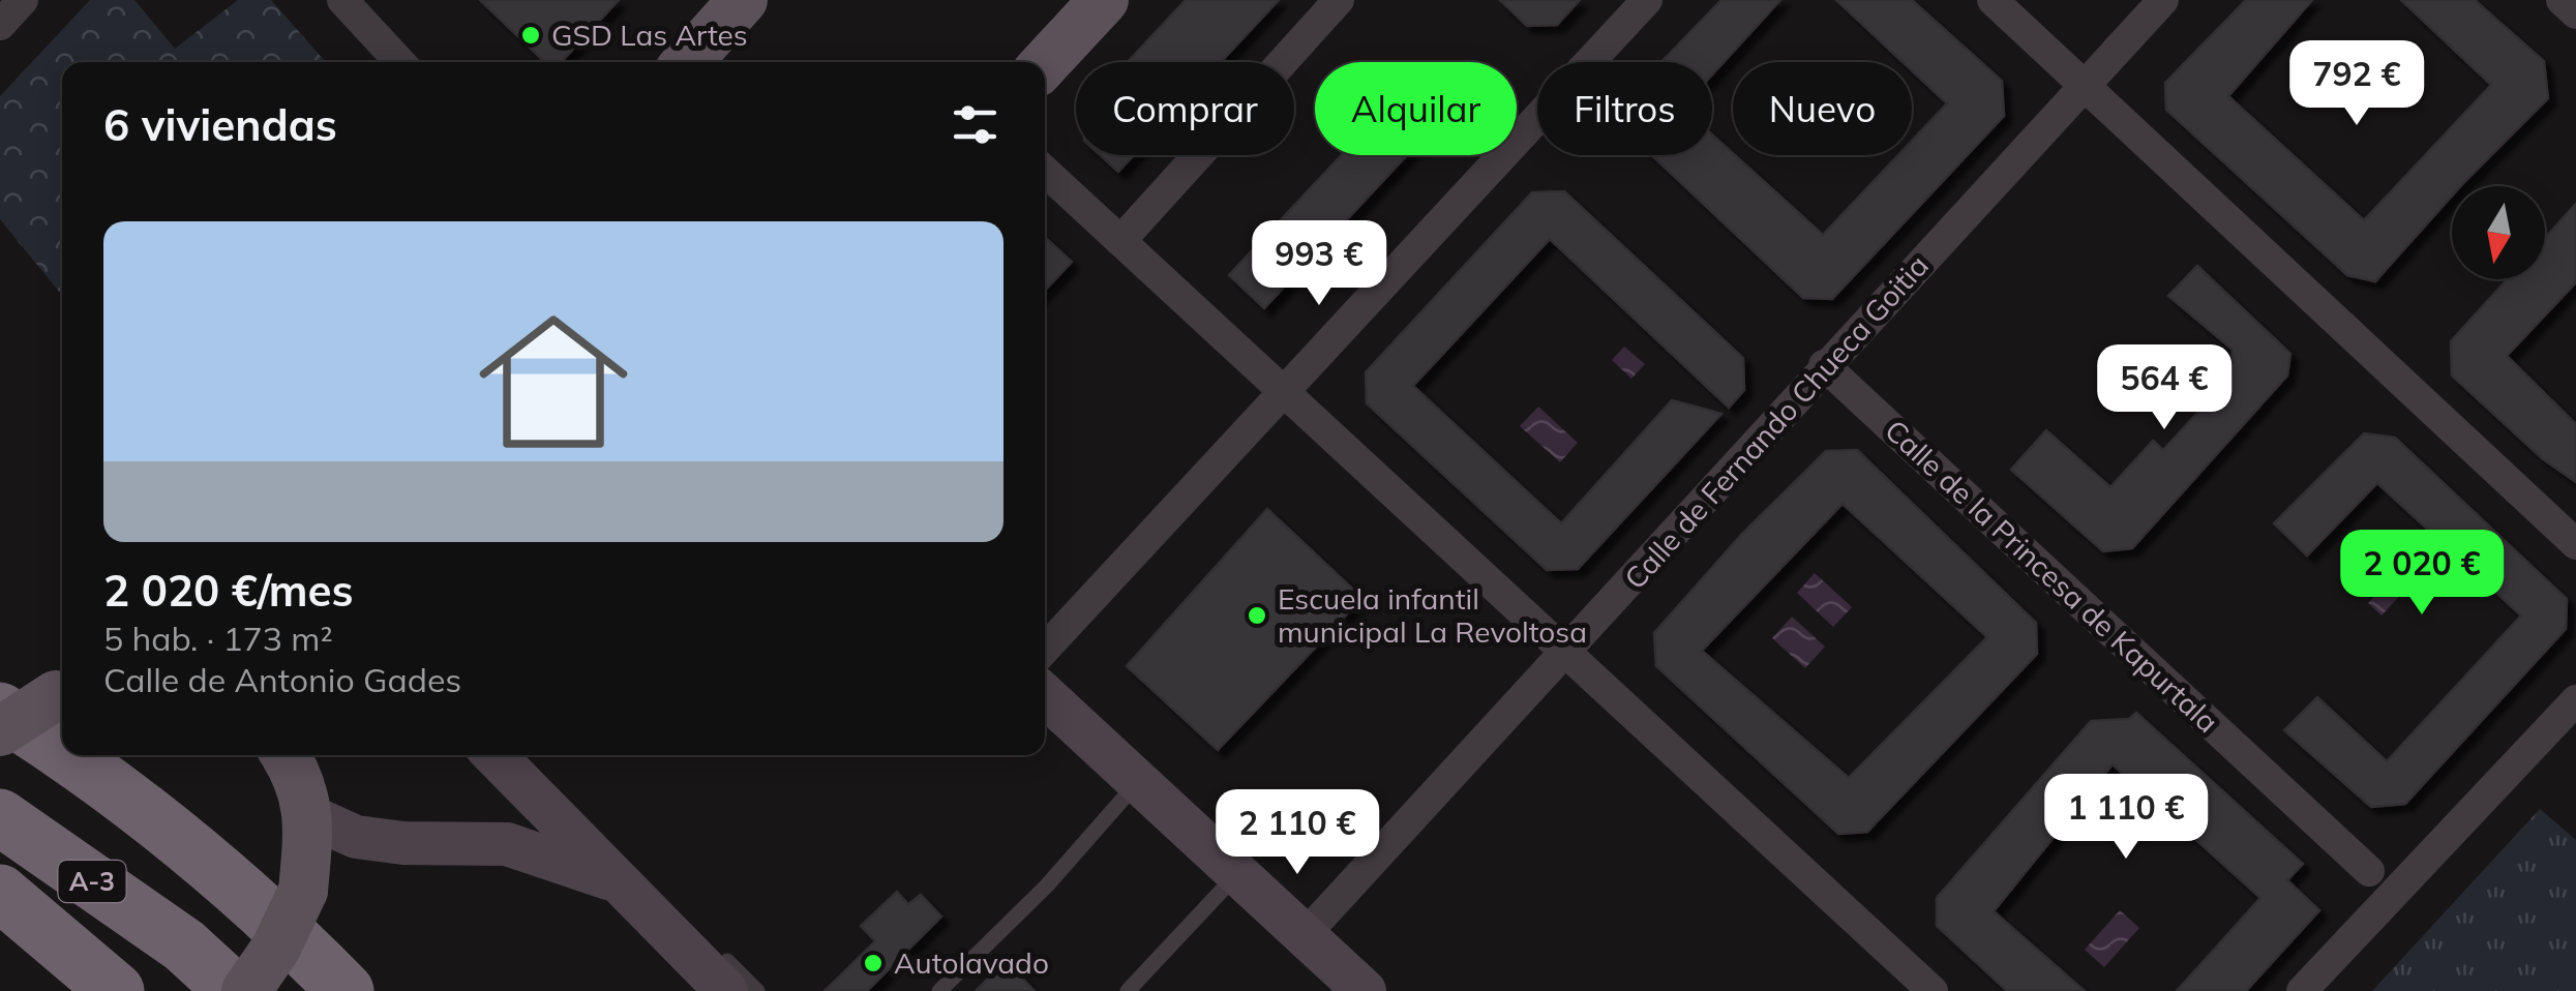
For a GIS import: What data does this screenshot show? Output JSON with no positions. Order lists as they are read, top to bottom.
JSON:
{
  "streets": {
    "highway": ["A-3"],
    "street": ["Calle de Fernando Chueca Goitia", "Calle de la Princesa de Kapurtala"]
  },
  "crossings": [
    ["Calle de Fernando Chueca Goitia", "Calle de la Princesa de Kapurtala"]
  ],
  "places": ["GSD Las Artes", "Escuela infantil municipal La Revoltosa", "Autolavado"],
  "north": "bottom",
  "page": {
    "price": [
      "792 €",
      "993 €",
      "564 €",
      "2 020 €",
      "1 110 €",
      "2 110 €"
    ],
    "chip": [
      "Comprar",
      "Alquilar",
      "Filtros",
      "Nuevo"
    ],
    "heading": "6 viviendas",
    "list": [
      {
        "name": "2 020 €/mes",
        "note": "5 hab. · 173 m² · Calle de Antonio Gades"
      }
    ]
  }
}
